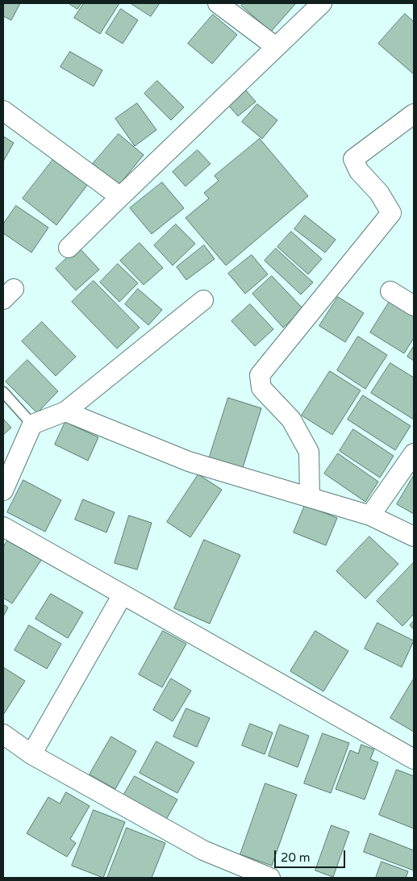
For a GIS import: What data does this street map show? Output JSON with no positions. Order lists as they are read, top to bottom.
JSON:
{
  "scale_bar": "20 m"
}
